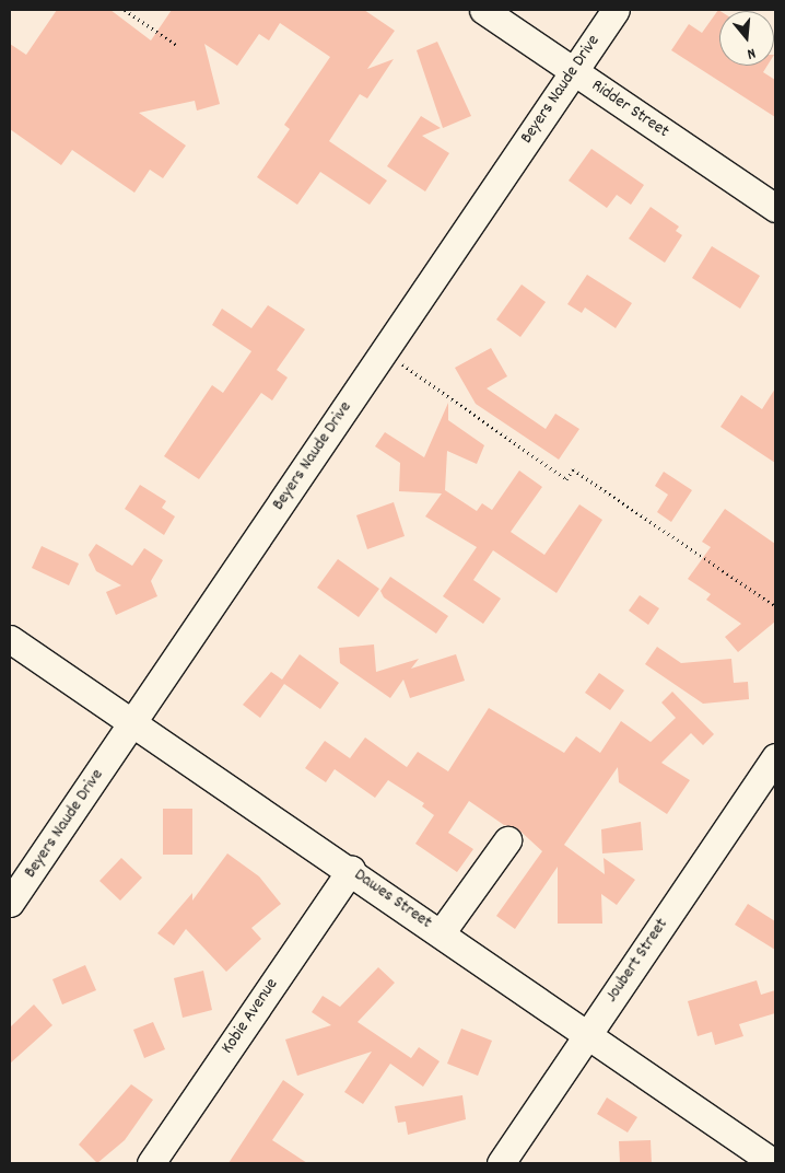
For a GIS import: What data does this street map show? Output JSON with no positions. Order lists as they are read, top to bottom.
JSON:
{
  "streets": {
    "street": [
      "Beyers Naude Drive",
      "Ridder Street",
      "Dawes Street",
      "Joubert Street",
      "Kobie Avenue"
    ]
  },
  "crossings": [
    ["Beyers Naude Drive", "Ridder Street"],
    ["Beyers Naude Drive", "Dawes Street"],
    ["Dawes Street", "Joubert Street"],
    ["Dawes Street", "Kobie Avenue"]
  ],
  "north": "bottom"
}
